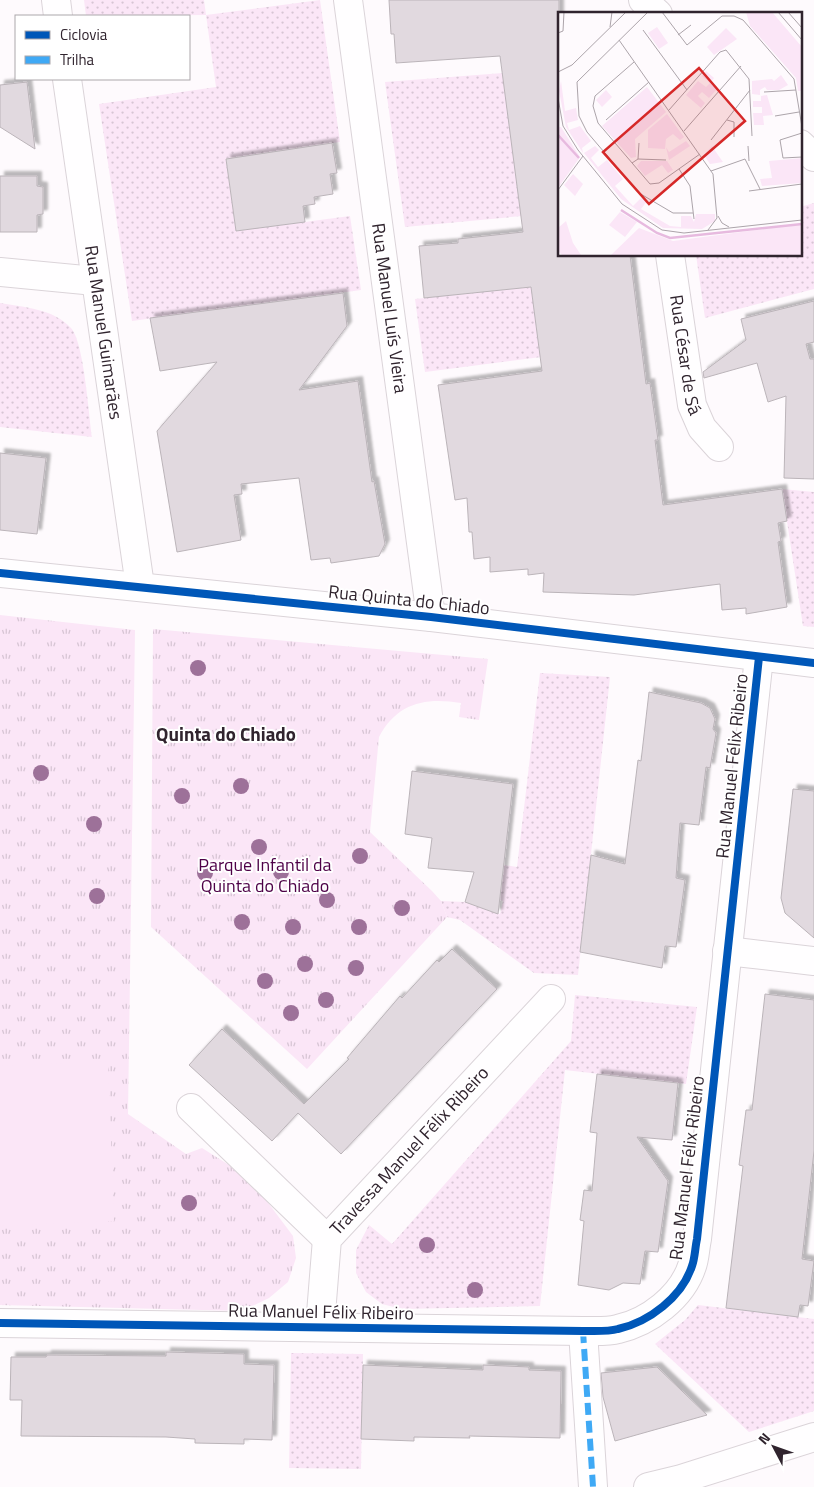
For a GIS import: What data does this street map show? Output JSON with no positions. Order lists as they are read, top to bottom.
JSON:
{
  "streets": {
    "street": [
      "Rua Manuel Luís Vieira",
      "Rua Manuel Guimarães",
      "Rua César de Sá",
      "Rua Quinta do Chiado",
      "Rua Manuel Félix Ribeiro",
      "Travessa Manuel Félix Ribeiro"
    ]
  },
  "crossings": [
    ["Rua Manuel Luís Vieira", "Rua Quinta do Chiado"],
    ["Rua Manuel Guimarães", "Rua Quinta do Chiado"],
    ["Rua Quinta do Chiado", "Rua Manuel Félix Ribeiro"],
    ["Rua Manuel Félix Ribeiro", "Travessa Manuel Félix Ribeiro"]
  ],
  "districts": ["Quinta do Chiado"],
  "parks": ["Parque Infantil da Quinta do Chiado"],
  "legend": ["Ciclovia", "Trilha"],
  "north": "top left"
}
